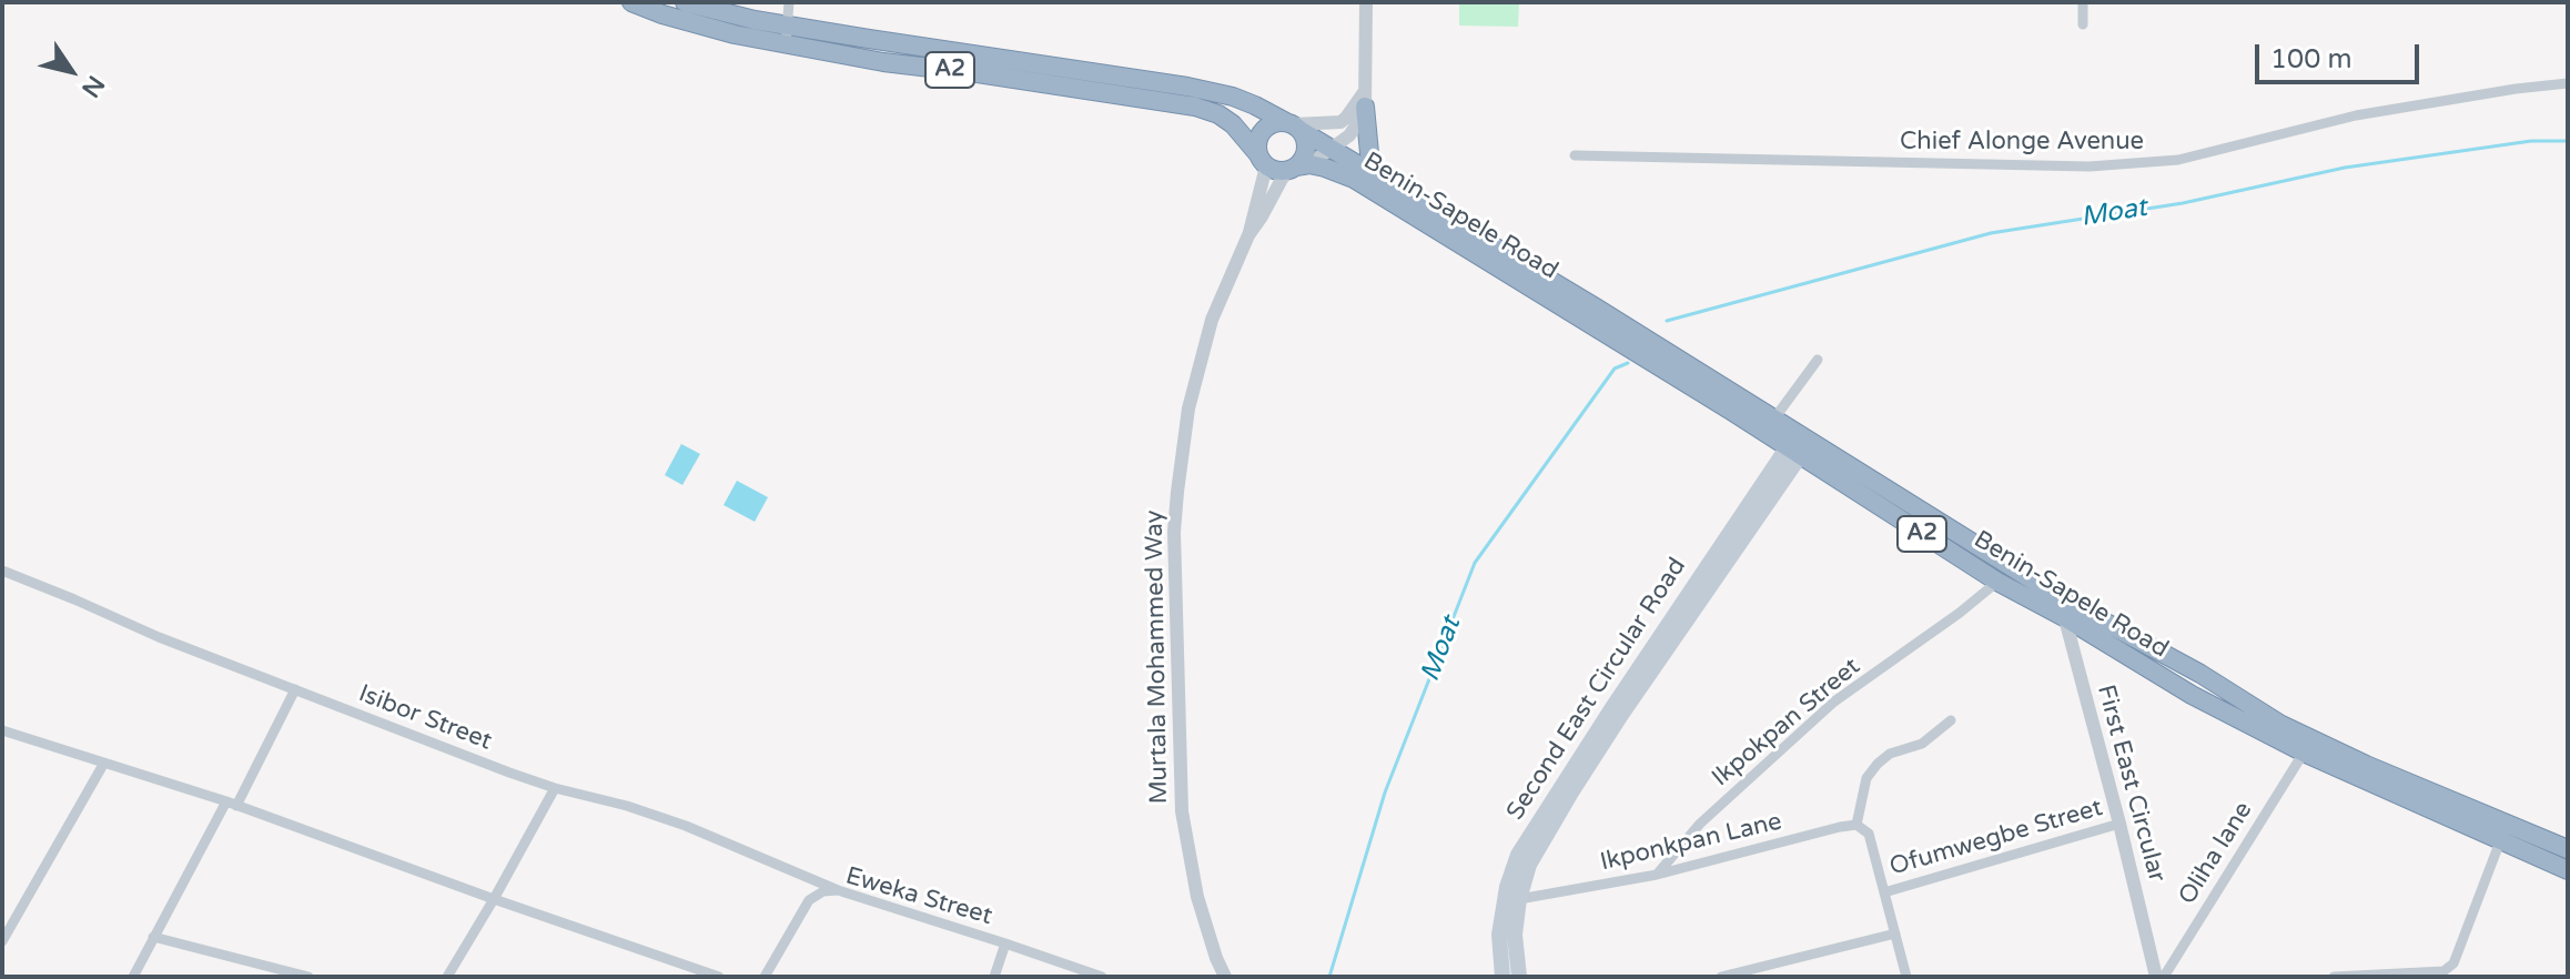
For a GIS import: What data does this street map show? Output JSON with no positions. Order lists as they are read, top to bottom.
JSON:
{
  "streets": {
    "highway": ["A2", "Benin-Sapele Road"],
    "main road": ["Second East Circular Road"],
    "street": [
      "Chief Alonge Avenue",
      "Murtala Mohammed Way",
      "Isibor Street",
      "Ikpokpan Street",
      "First East Circular",
      "Ofumwegbe Street",
      "Ikponkpan Lane",
      "Oliha lane",
      "Eweka Street"
    ]
  },
  "crossings": [
    ["A2", "Benin-Sapele Road"],
    ["Benin-Sapele Road", "Second East Circular Road"],
    ["Benin-Sapele Road", "Ikpokpan Street"],
    ["Benin-Sapele Road", "First East Circular"],
    ["Benin-Sapele Road", "Oliha lane"],
    ["Second East Circular Road", "Ikponkpan Lane"],
    ["Isibor Street", "Eweka Street"],
    ["Ikpokpan Street", "Ikponkpan Lane"],
    ["First East Circular", "Ofumwegbe Street"]
  ],
  "water": ["Moat"],
  "scale_bar": "100 m",
  "north": "bottom right"
}
